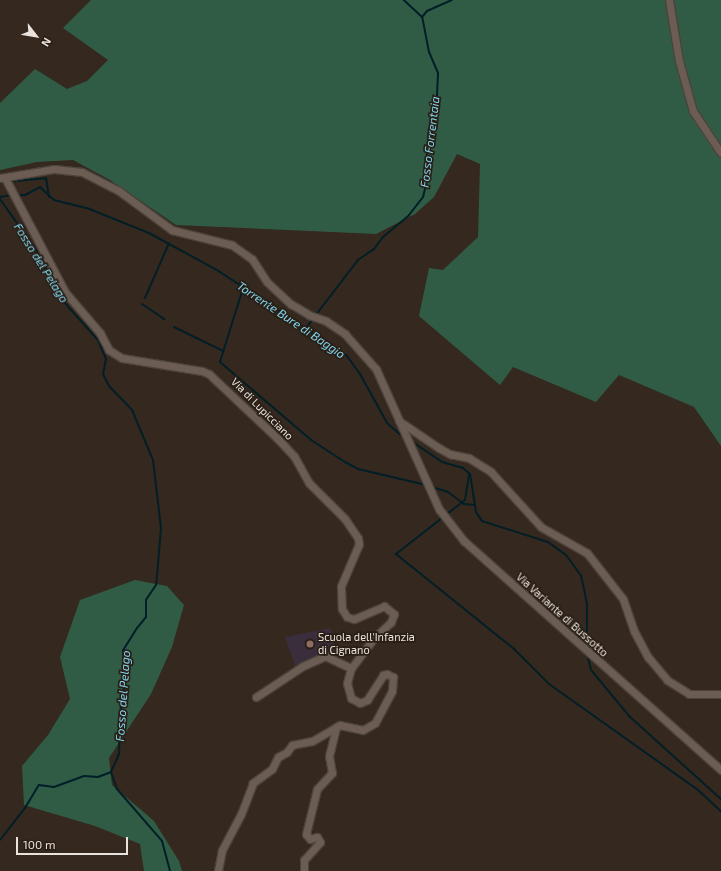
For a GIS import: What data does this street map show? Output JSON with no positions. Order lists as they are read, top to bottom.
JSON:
{
  "streets": {
    "street": ["Via di Lupicciano", "Via Variante di Bussotto"]
  },
  "crossings": [
    ["Via di Lupicciano", "Via Variante di Bussotto"]
  ],
  "water": ["Fosso Forrentaia", "Fosso del Pelago", "Torrente Bure di Baggio"],
  "places": ["Scuola dell'Infanzia di Cignano"],
  "scale_bar": "100 m",
  "north": "bottom right"
}
